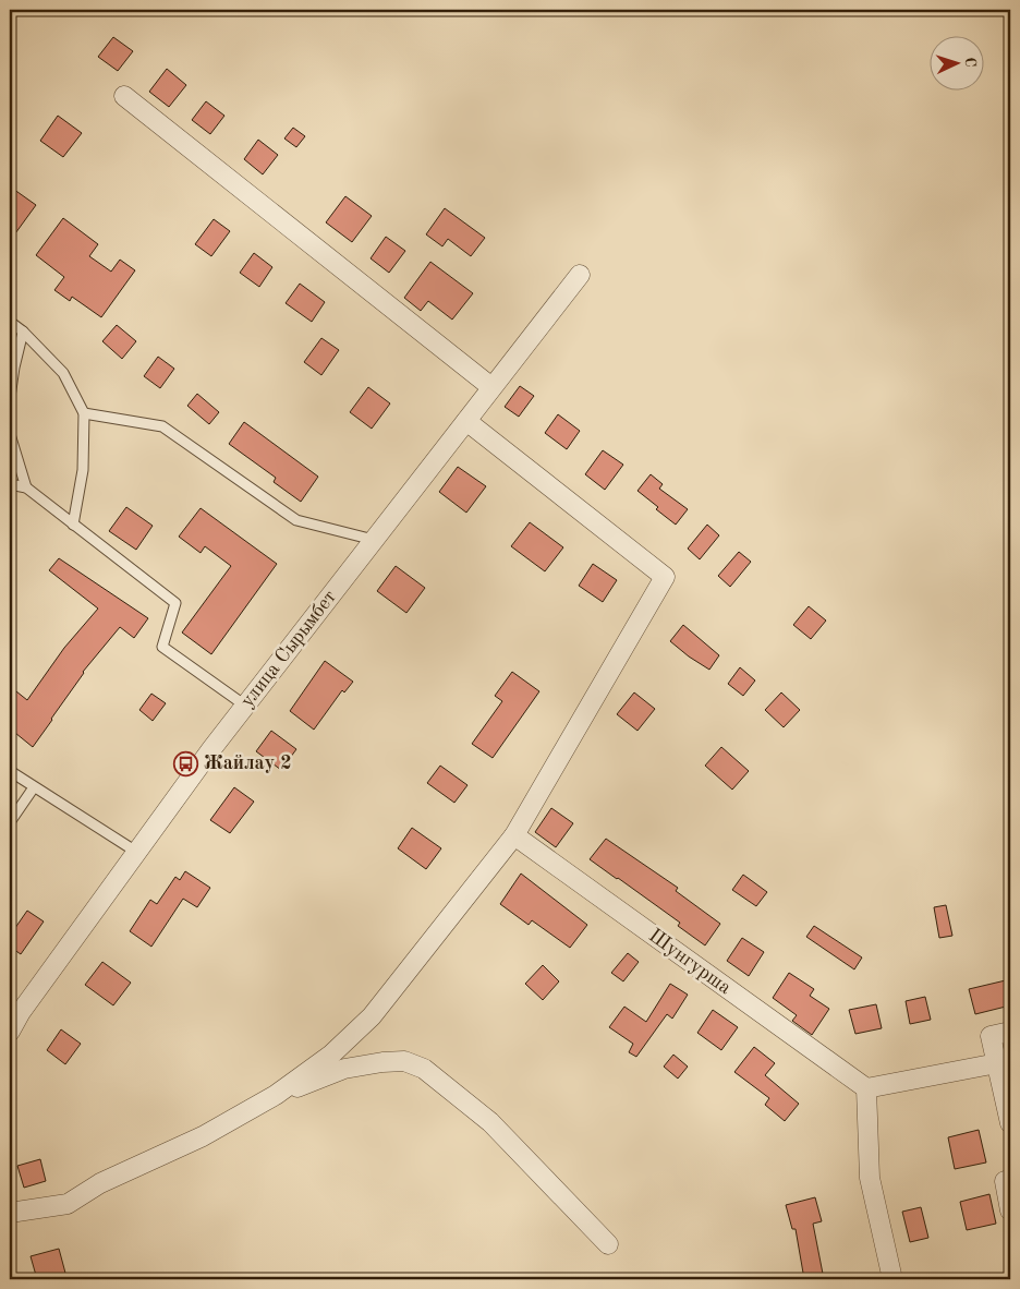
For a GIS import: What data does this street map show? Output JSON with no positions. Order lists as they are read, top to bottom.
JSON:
{
  "streets": {
    "street": ["улица Сырымбет", "Шунгурша"]
  },
  "places": {
    "bus stop": ["Жайлау 2"]
  },
  "north": "right"
}
